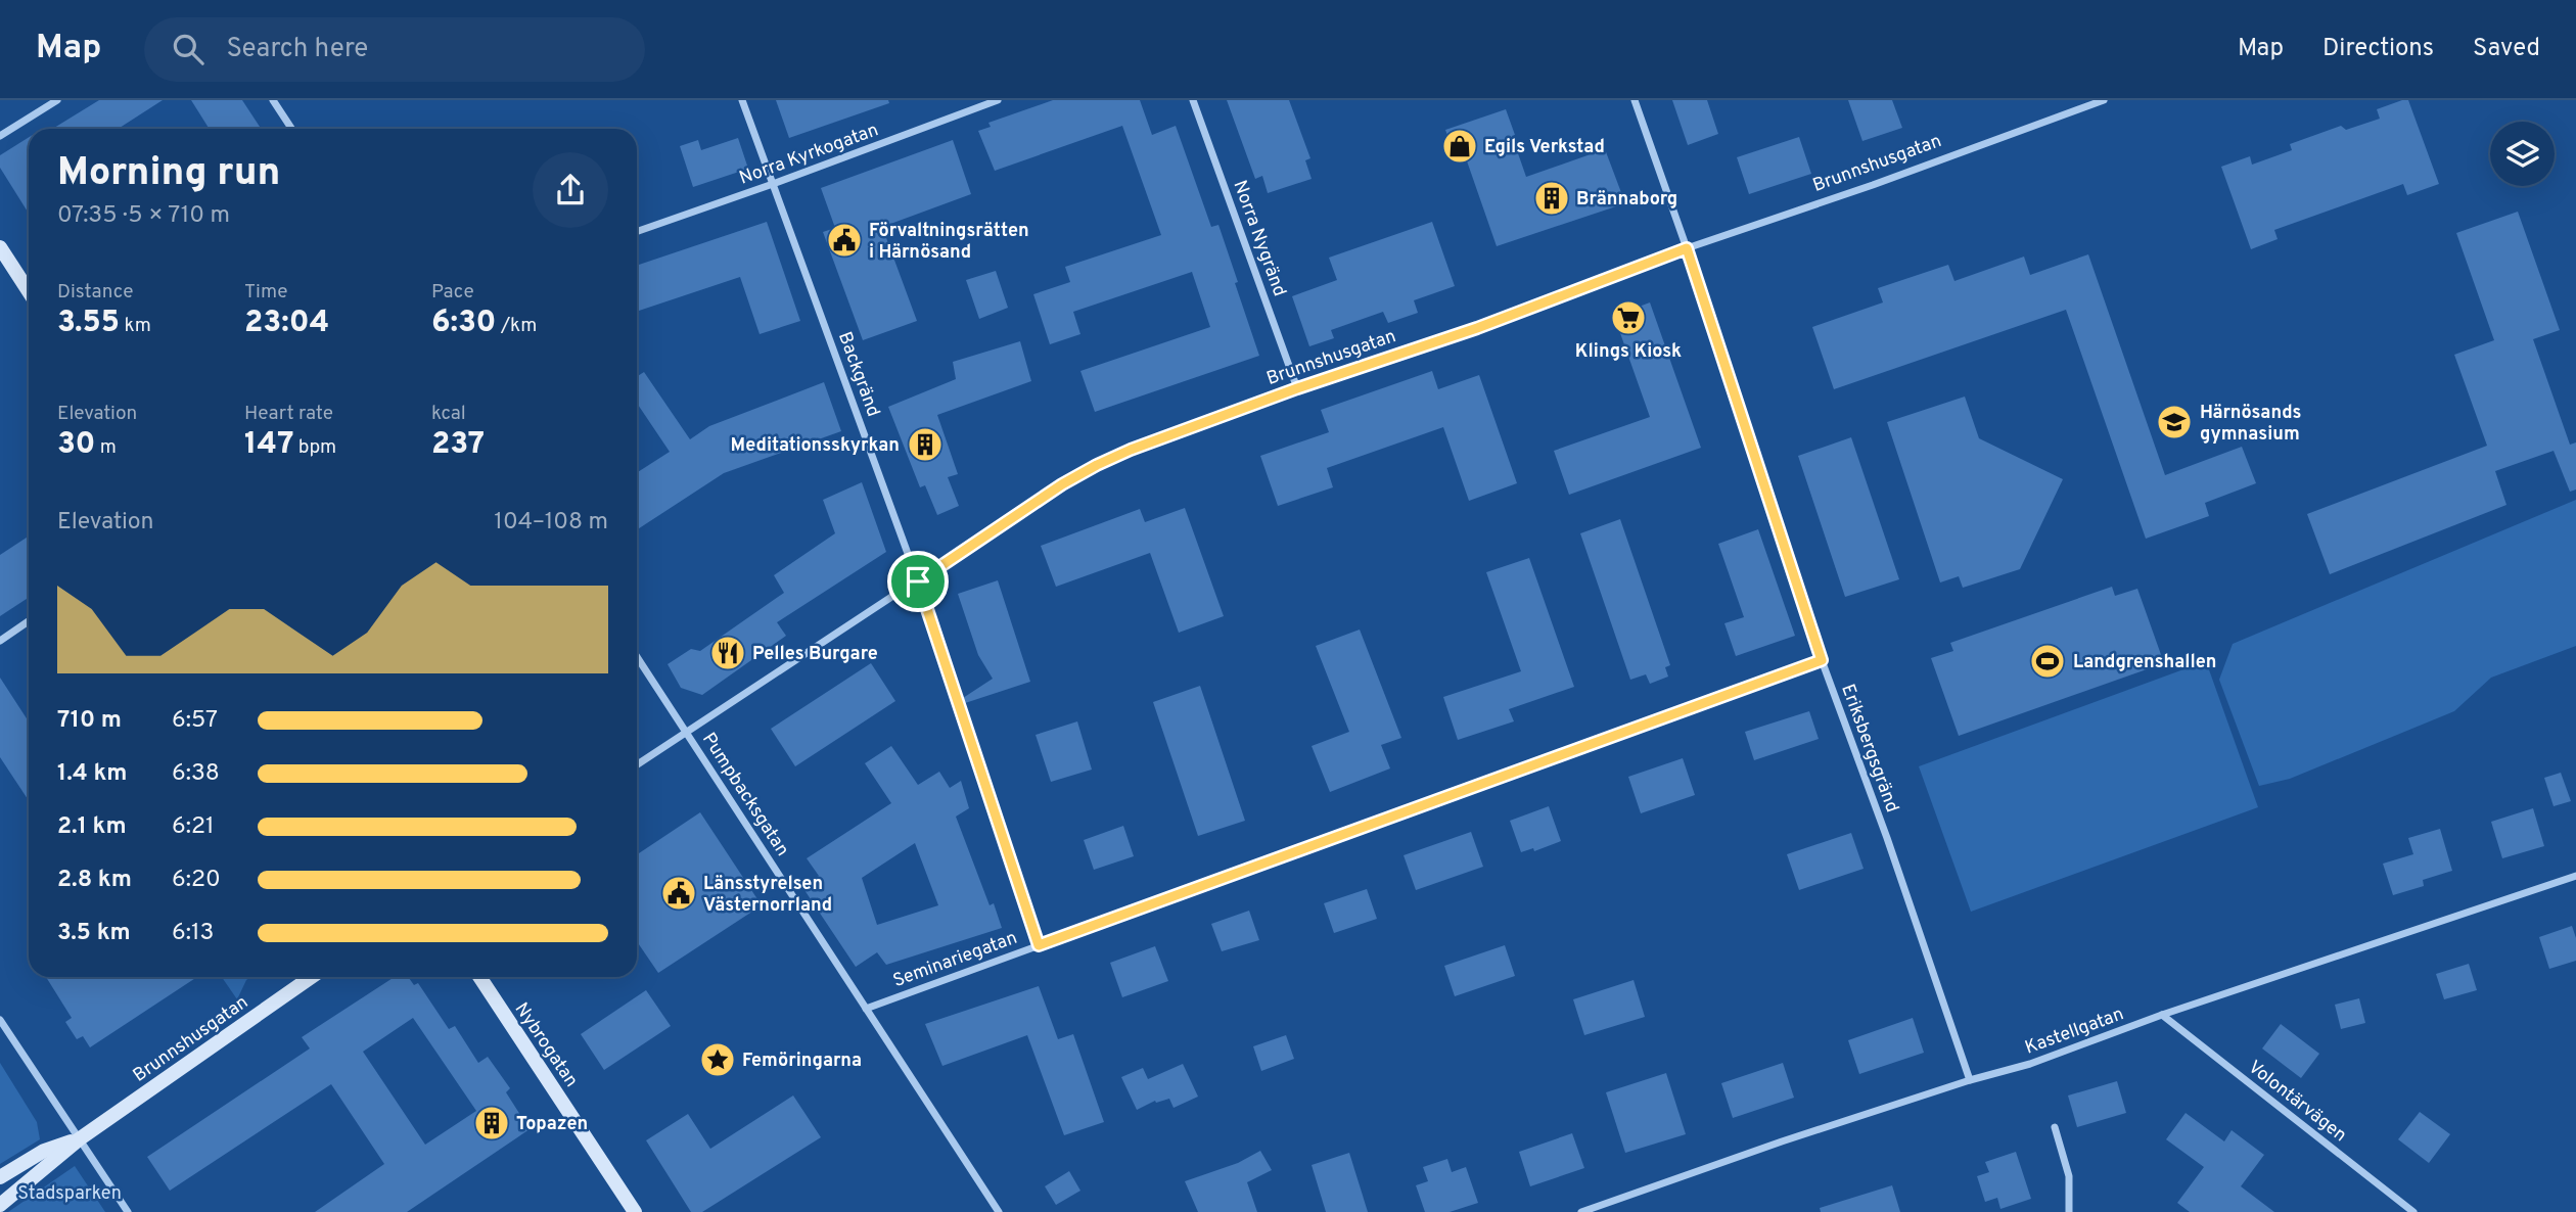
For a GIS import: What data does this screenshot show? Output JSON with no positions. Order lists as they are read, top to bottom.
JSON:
{
  "streets": {
    "main road": ["Brunnshusgatan", "Nybrogatan"],
    "street": [
      "Norra Kyrkogatan",
      "Norra Nygränd",
      "Backgränd",
      "Eriksbergsgränd",
      "Pumpbacksgatan",
      "Seminariegatan",
      "Kastellgatan",
      "Volontärvägen"
    ]
  },
  "crossings": [
    ["Norra Kyrkogatan", "Backgränd"],
    ["Brunnshusgatan", "Norra Nygränd"],
    ["Brunnshusgatan", "Backgränd"],
    ["Brunnshusgatan", "Eriksbergsgränd"],
    ["Brunnshusgatan", "Pumpbacksgatan"],
    ["Backgränd", "Seminariegatan"],
    ["Eriksbergsgränd", "Seminariegatan"],
    ["Eriksbergsgränd", "Kastellgatan"],
    ["Pumpbacksgatan", "Seminariegatan"],
    ["Kastellgatan", "Volontärvägen"]
  ],
  "parks": ["Stadsparken"],
  "places": {
    "shop": ["Egils Verkstad"],
    "building": ["Brännaborg", "Meditationsskyrkan", "Topazen"],
    "public building": ["Förvaltningsrätten i Härnösand", "Länsstyrelsen Västernorrland"],
    "supermarket": ["Klings Kiosk"],
    "school or university": ["Härnösands gymnasium"],
    "restaurant": ["Pelles Burgare"],
    "sports": ["Landgrenshallen"],
    "place": ["Femöringarna"]
  },
  "page": {
    "header": "Map",
    "search": "Search here",
    "nav": ["Map", "Directions", "Saved"],
    "heading": ["Morning run", "07:35 · 5 × 710 m"],
    "stats": [
      ["Distance", "3.55 km"],
      ["Time", "23:04"],
      ["Pace", "6:30 /km"],
      ["Elevation", "30 m"],
      ["Heart rate", "147 bpm"],
      ["kcal", "237"]
    ],
    "chart": ["Elevation", "104–108 m"],
    "list": [
      {
        "name": "710 m",
        "note": "6:57"
      },
      {
        "name": "1.4 km",
        "note": "6:38"
      },
      {
        "name": "2.1 km",
        "note": "6:21"
      },
      {
        "name": "2.8 km",
        "note": "6:20"
      },
      {
        "name": "3.5 km",
        "note": "6:13"
      }
    ]
  }
}
